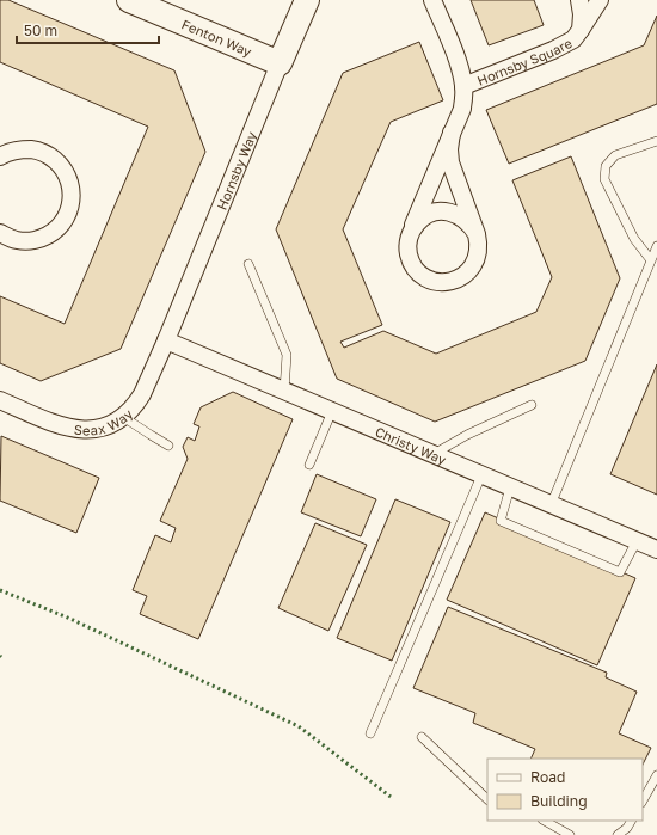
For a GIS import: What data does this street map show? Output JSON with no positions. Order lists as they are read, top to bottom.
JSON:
{
  "streets": {
    "street": [
      "Fenton Way",
      "Hornsby Square",
      "Hornsby Way",
      "Seax Way",
      "Christy Way"
    ]
  },
  "crossings": [
    ["Fenton Way", "Hornsby Way"],
    ["Hornsby Way", "Seax Way"],
    ["Hornsby Way", "Christy Way"],
    ["Seax Way", "Christy Way"]
  ],
  "legend": ["Road", "Building"],
  "scale_bar": "50 m"
}
